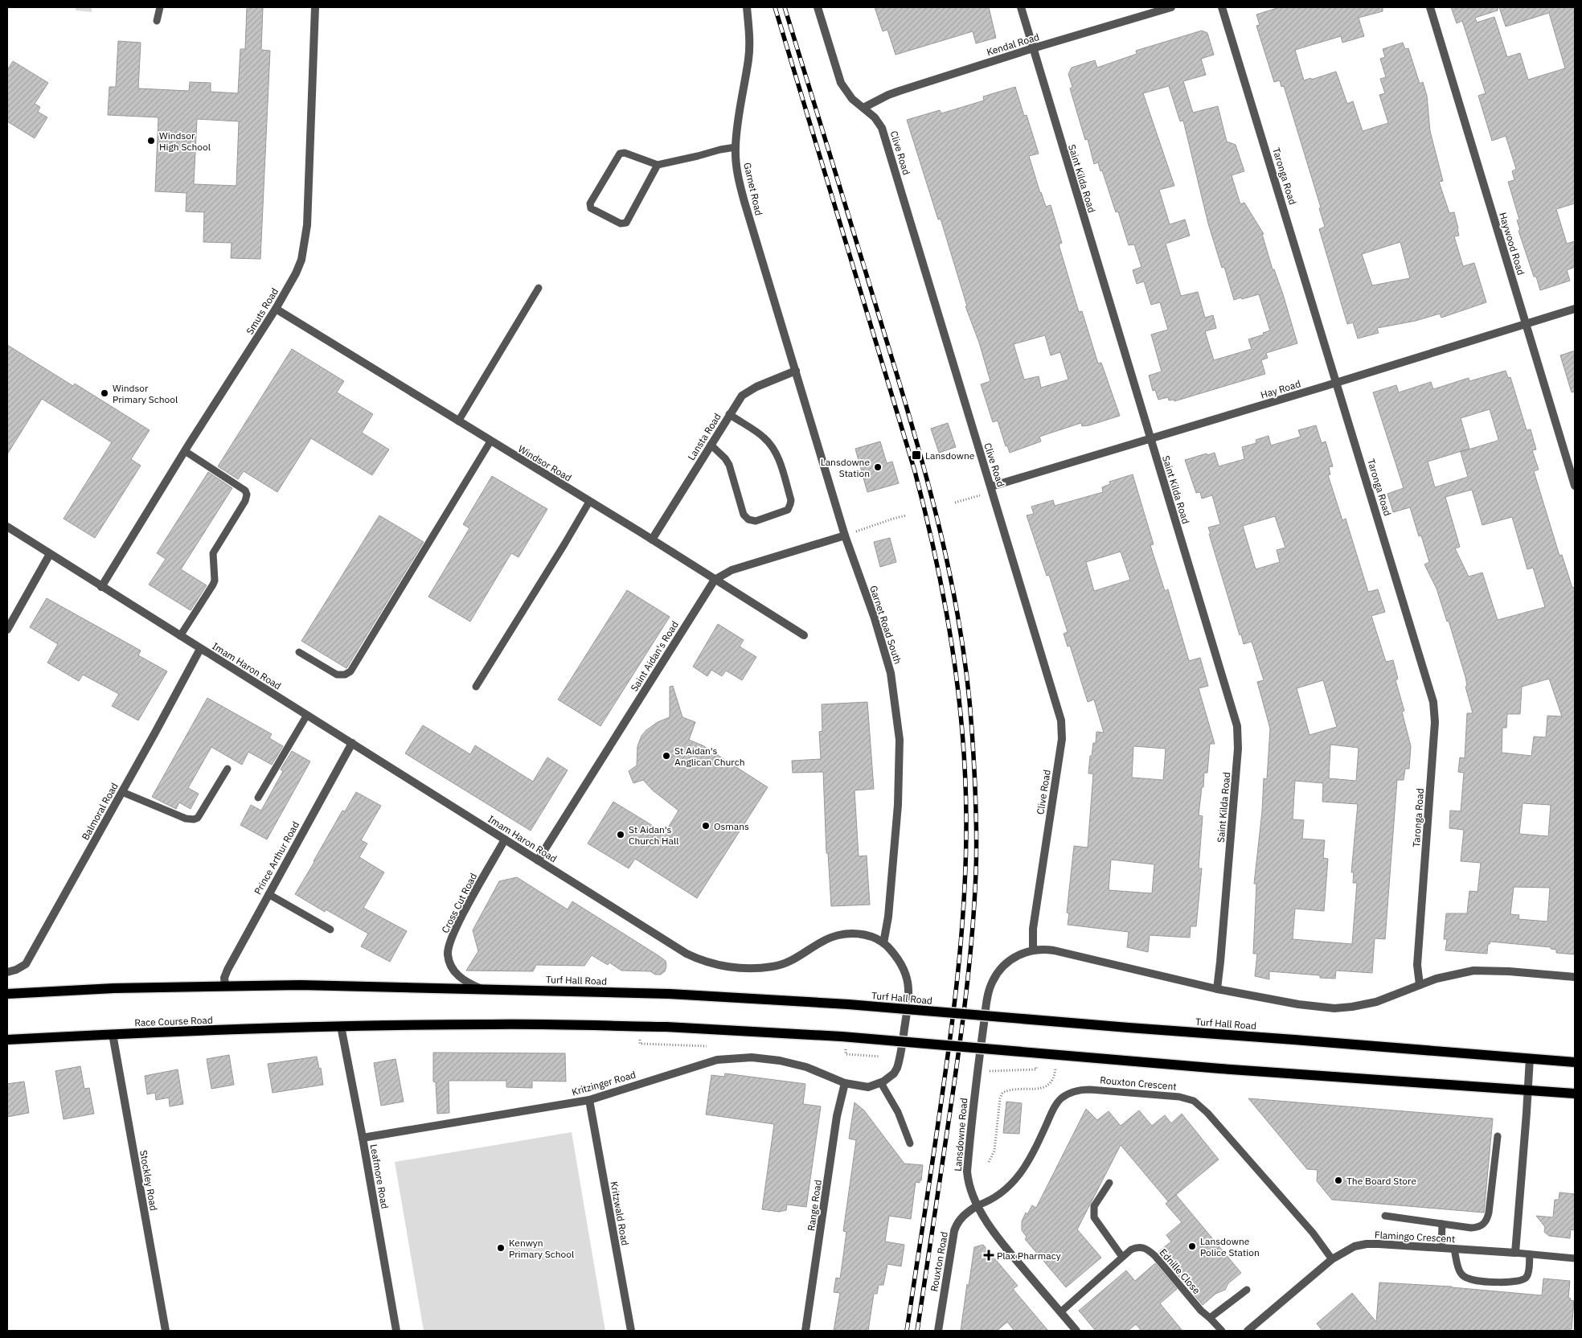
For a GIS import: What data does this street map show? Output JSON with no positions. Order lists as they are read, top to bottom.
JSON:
{
  "streets": {
    "main road": ["Turf Hall Road", "Race Course Road"],
    "street": [
      "Kendal Road",
      "Clive Road",
      "Taronga Road",
      "Saint Kilda Road",
      "Garnet Road",
      "Haywood Road",
      "Smuts Road",
      "Hay Road",
      "Lansta Road",
      "Windsor Road",
      "Garnet Road South",
      "Saint Aidan's Road",
      "Imam Haron Road",
      "Balmoral Road",
      "Prince Arthur Road",
      "Cross Cut Road",
      "Kritzinger Road",
      "Lansdowne Road",
      "Leafmore Road",
      "Stockley Road",
      "Range Road",
      "Kritzwald Road",
      "Flamingo Crescent",
      "Rouxton Road"
    ],
    "lane": ["Rouxton Crescent", "Ednille Close"]
  },
  "crossings": [
    ["Kendal Road", "Clive Road"],
    ["Kendal Road", "Saint Kilda Road"],
    ["Clive Road", "Hay Road"],
    ["Clive Road", "Lansdowne Road"],
    ["Taronga Road", "Hay Road"],
    ["Saint Kilda Road", "Hay Road"],
    ["Garnet Road", "Lansta Road"],
    ["Garnet Road", "Garnet Road South"],
    ["Haywood Road", "Hay Road"],
    ["Smuts Road", "Windsor Road"],
    ["Smuts Road", "Imam Haron Road"],
    ["Lansta Road", "Windsor Road"],
    ["Lansta Road", "Garnet Road South"],
    ["Windsor Road", "Saint Aidan's Road"],
    ["Garnet Road South", "Saint Aidan's Road"],
    ["Garnet Road South", "Imam Haron Road"],
    ["Saint Aidan's Road", "Imam Haron Road"],
    ["Imam Haron Road", "Balmoral Road"],
    ["Imam Haron Road", "Prince Arthur Road"],
    ["Imam Haron Road", "Cross Cut Road"],
    ["Prince Arthur Road", "Turf Hall Road"],
    ["Cross Cut Road", "Turf Hall Road"],
    ["Race Course Road", "Leafmore Road"],
    ["Race Course Road", "Stockley Road"],
    ["Kritzinger Road", "Leafmore Road"],
    ["Kritzinger Road", "Range Road"],
    ["Kritzinger Road", "Kritzwald Road"],
    ["Rouxton Crescent", "Lansdowne Road"],
    ["Rouxton Crescent", "Flamingo Crescent"],
    ["Rouxton Crescent", "Rouxton Road"],
    ["Lansdowne Road", "Rouxton Road"],
    ["Lansdowne Road", "Ednille Close"]
  ],
  "places": {
    "other": [
      "Windsor High School",
      "Windsor Primary School",
      "Lansdowne Station",
      "St Aidan's Anglican Church",
      "Osmans",
      "St Aidan's Church Hall",
      "The Board Store",
      "Lansdowne Police Station",
      "Kenwyn Primary School"
    ],
    "transit": ["Lansdowne"],
    "health": ["Plax Pharmacy"]
  }
}
